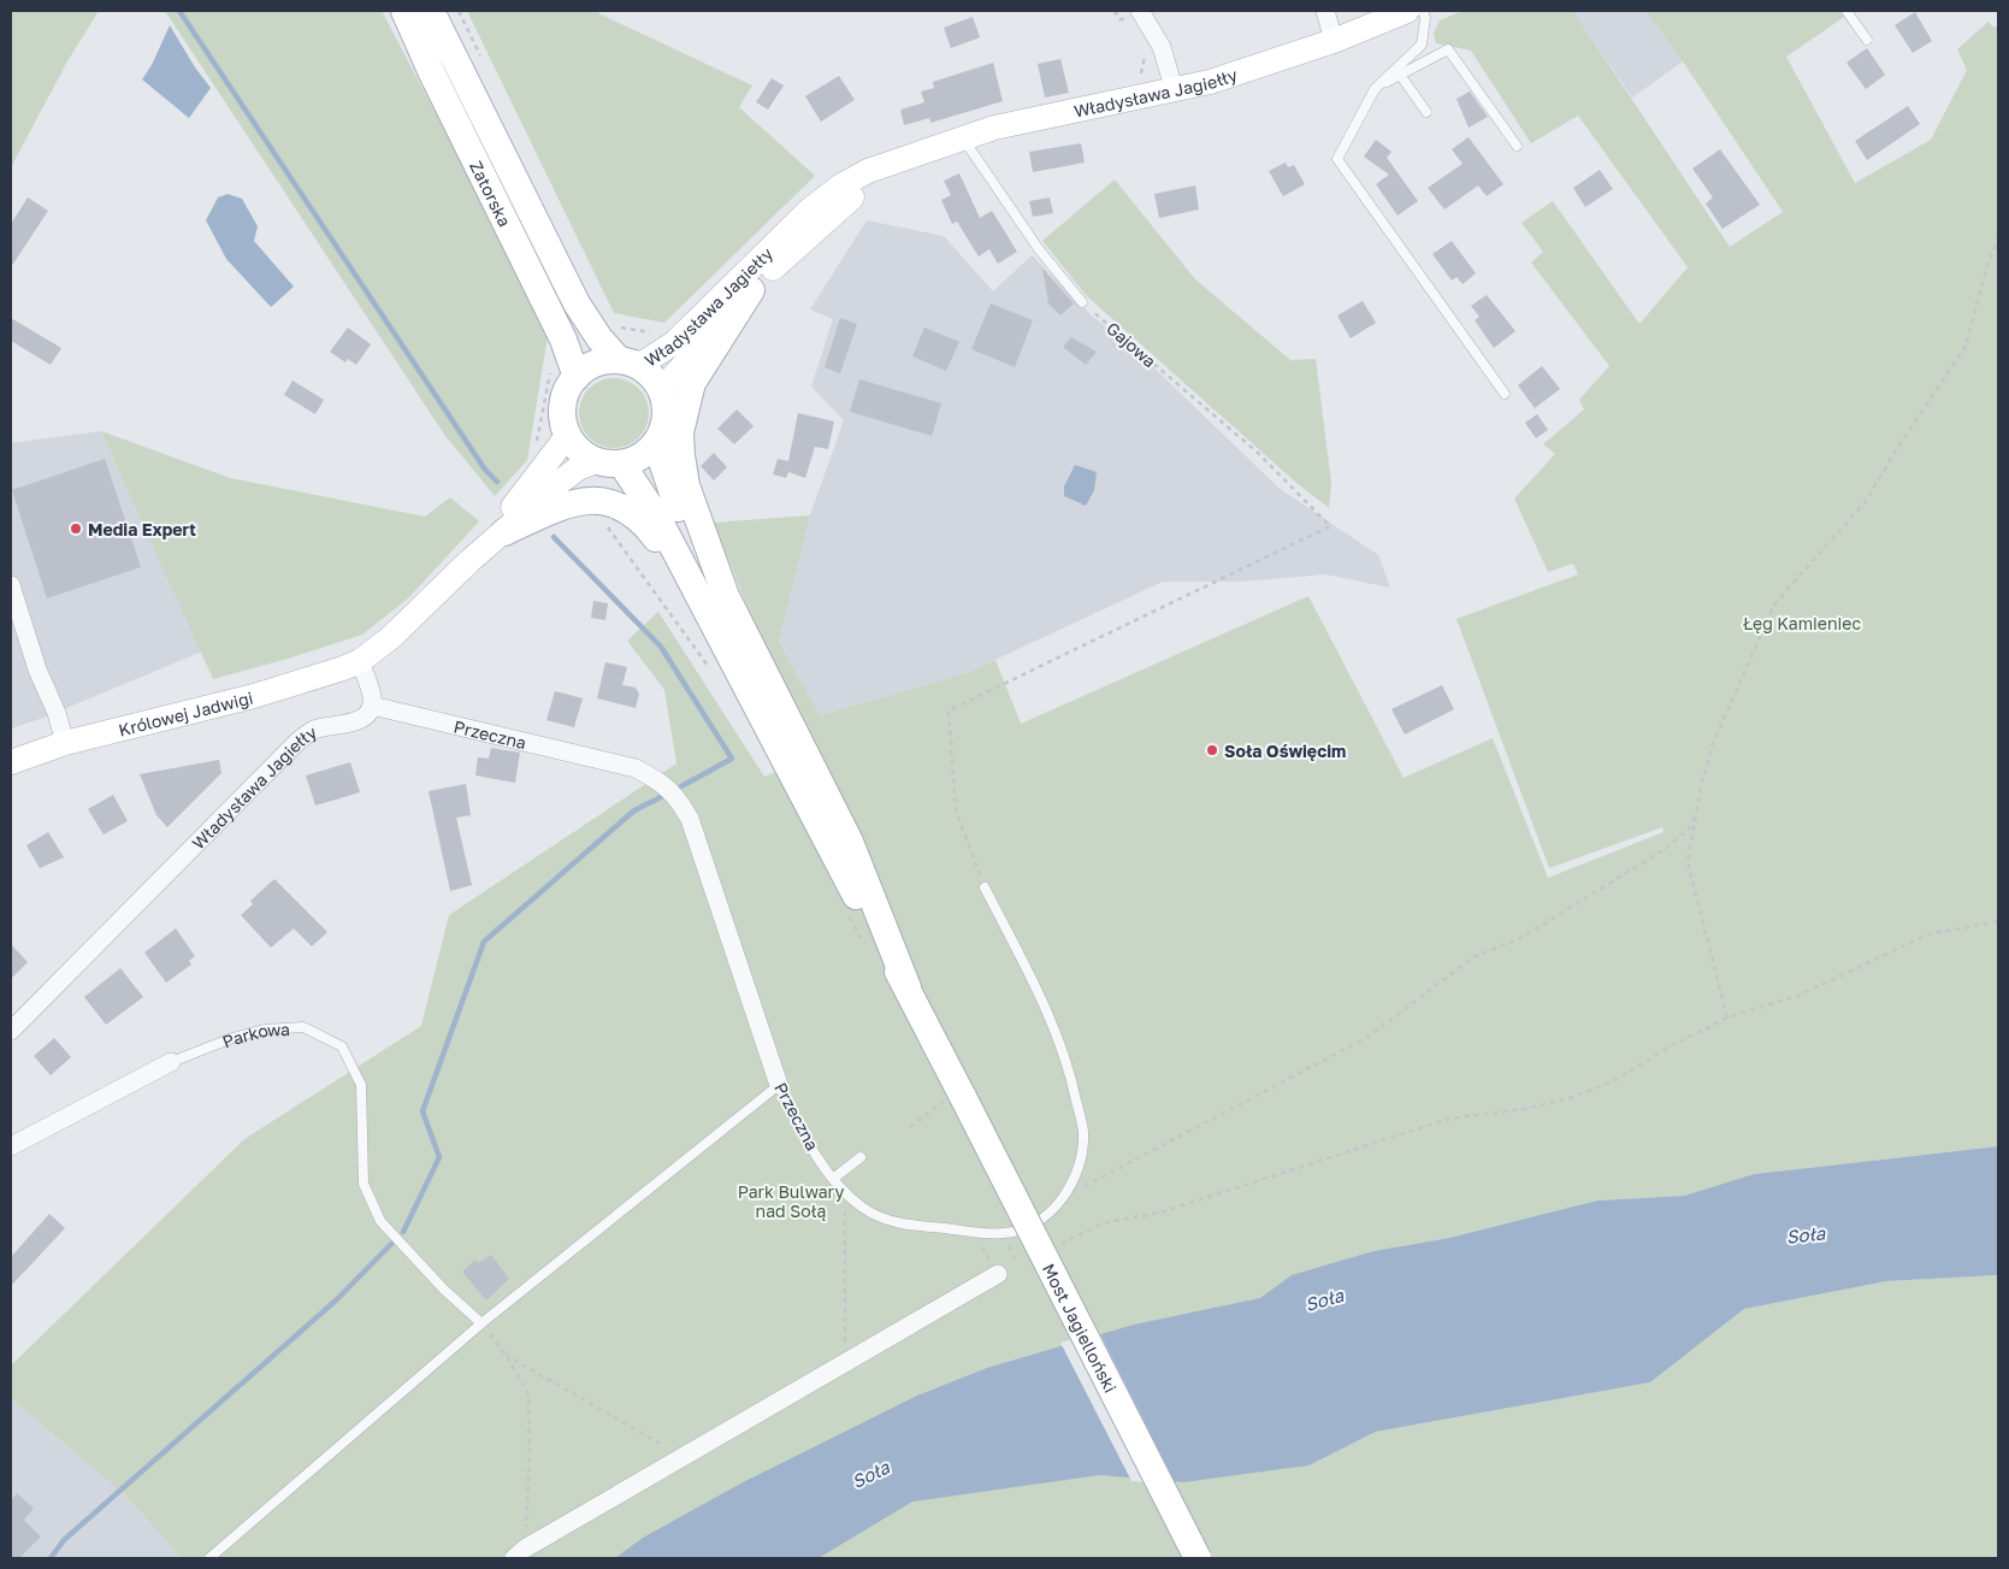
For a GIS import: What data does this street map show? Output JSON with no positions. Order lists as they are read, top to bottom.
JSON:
{
  "streets": {
    "main road": ["Zatorska", "Most Jagielloński"],
    "street": [
      "Władysława Jagiełły",
      "Królowej Jadwigi",
      "Przeczna",
      "Parkowa"
    ],
    "path": ["Gajowa"]
  },
  "crossings": [
    ["Władysława Jagiełły", "Zatorska"],
    ["Władysława Jagiełły", "Przeczna"],
    ["Gajowa", "Przeczna"]
  ],
  "water": ["Soła"],
  "parks": ["Łęg Kamieniec", "Park Bulwary nad Sołą"],
  "places": ["Media Expert", "Soła Oświęcim"]
}
